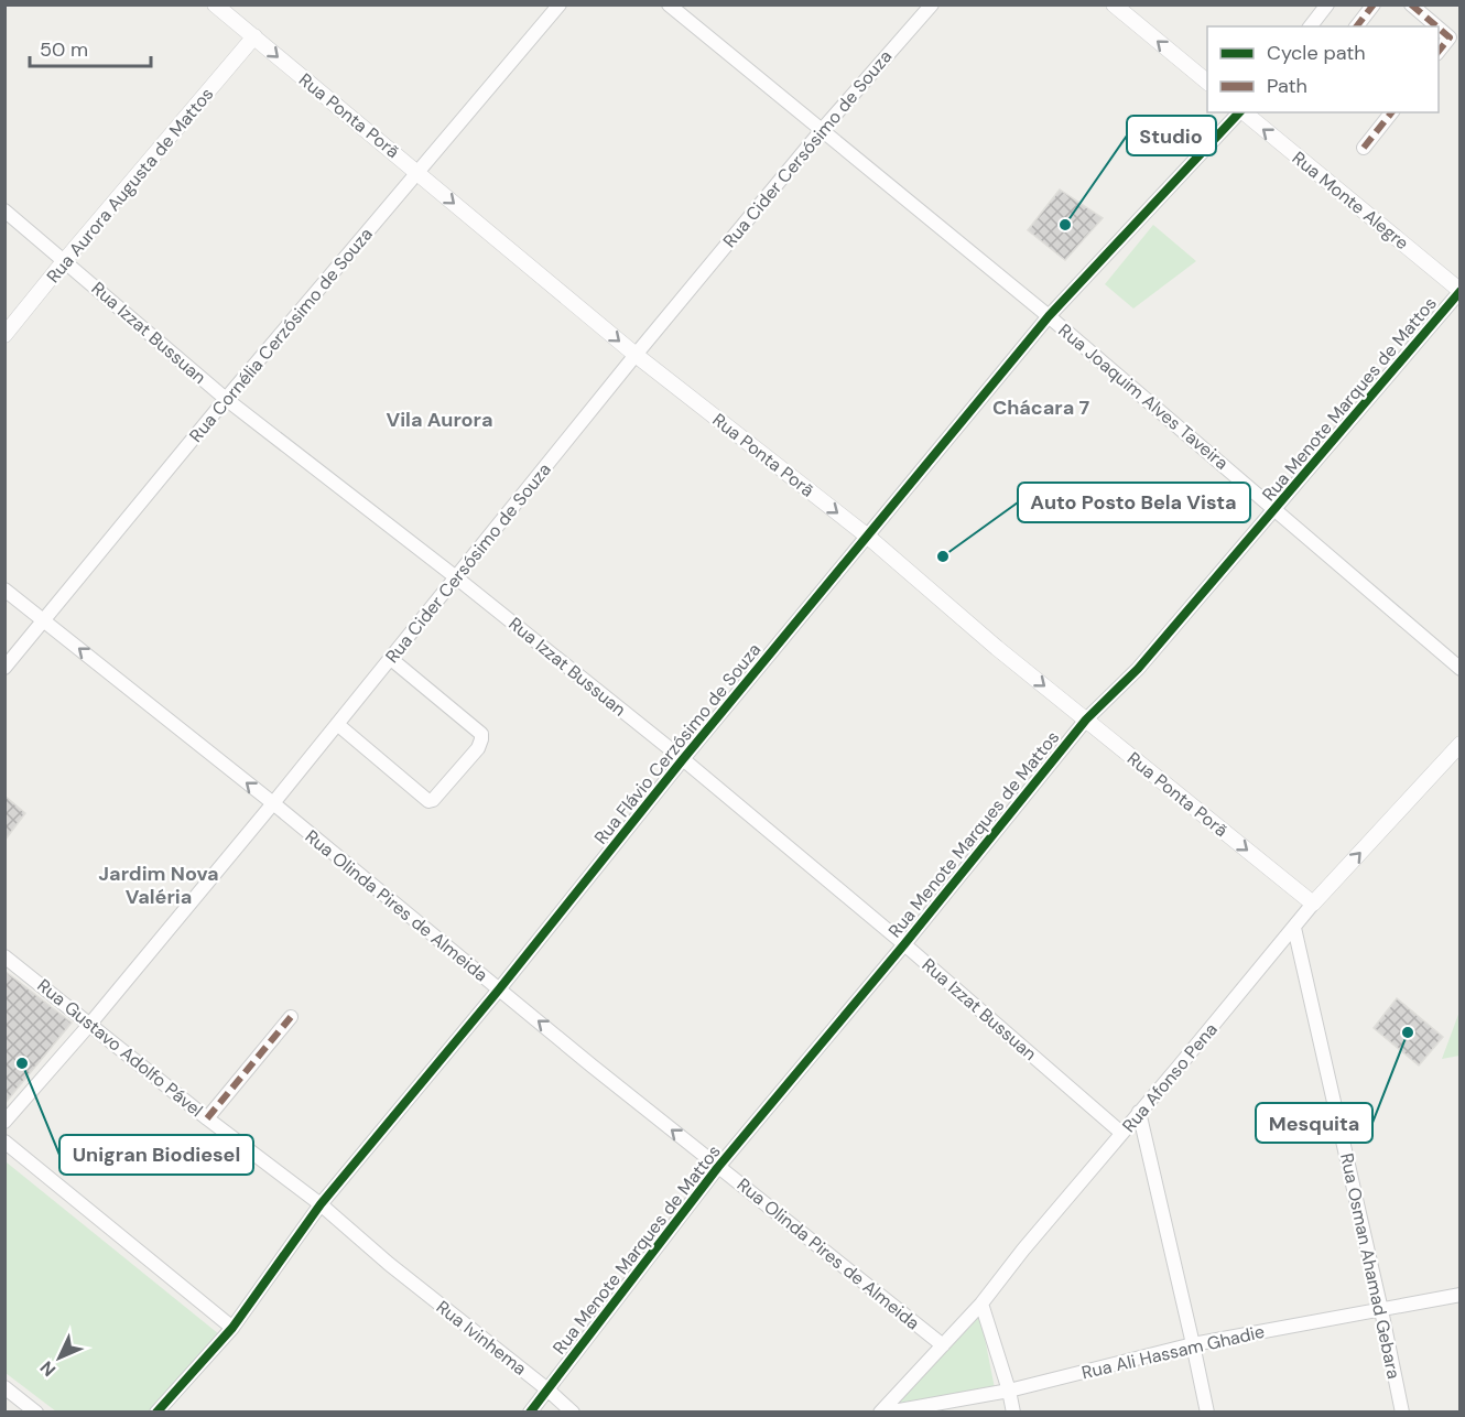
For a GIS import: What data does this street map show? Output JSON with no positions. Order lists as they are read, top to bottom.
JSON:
{
  "streets": {
    "street": [
      "Rua Ponta Porã",
      "Rua Cider Cersósimo de Souza",
      "Rua Aurora Augusta de Mattos",
      "Rua Monte Alegre",
      "Rua Izzat Bussuan",
      "Rua Cornélia Cerzósimo de Souza",
      "Rua Joaquim Alves Taveira",
      "Rua Menote Marques de Mattos",
      "Rua Flávio Cerzósimo de Souza",
      "Rua Olinda Pires de Almeida",
      "Rua Gustavo Adolfo Pável",
      "Rua Afonso Pena",
      "Rua Osman Ahamad Gebara",
      "Rua Ivinhema",
      "Rua Ali Hassam Ghadie"
    ]
  },
  "crossings": [
    ["Rua Ponta Porã", "Rua Cider Cersósimo de Souza"],
    ["Rua Ponta Porã", "Rua Aurora Augusta de Mattos"],
    ["Rua Ponta Porã", "Rua Cornélia Cerzósimo de Souza"],
    ["Rua Ponta Porã", "Rua Menote Marques de Mattos"],
    ["Rua Ponta Porã", "Rua Flávio Cerzósimo de Souza"],
    ["Rua Ponta Porã", "Rua Afonso Pena"],
    ["Rua Cider Cersósimo de Souza", "Rua Izzat Bussuan"],
    ["Rua Cider Cersósimo de Souza", "Rua Joaquim Alves Taveira"],
    ["Rua Cider Cersósimo de Souza", "Rua Olinda Pires de Almeida"],
    ["Rua Cider Cersósimo de Souza", "Rua Gustavo Adolfo Pável"],
    ["Rua Aurora Augusta de Mattos", "Rua Izzat Bussuan"],
    ["Rua Monte Alegre", "Rua Menote Marques de Mattos"],
    ["Rua Izzat Bussuan", "Rua Cornélia Cerzósimo de Souza"],
    ["Rua Izzat Bussuan", "Rua Menote Marques de Mattos"],
    ["Rua Izzat Bussuan", "Rua Flávio Cerzósimo de Souza"],
    ["Rua Izzat Bussuan", "Rua Afonso Pena"],
    ["Rua Cornélia Cerzósimo de Souza", "Rua Olinda Pires de Almeida"],
    ["Rua Joaquim Alves Taveira", "Rua Menote Marques de Mattos"],
    ["Rua Joaquim Alves Taveira", "Rua Flávio Cerzósimo de Souza"],
    ["Rua Menote Marques de Mattos", "Rua Olinda Pires de Almeida"],
    ["Rua Menote Marques de Mattos", "Rua Ivinhema"],
    ["Rua Flávio Cerzósimo de Souza", "Rua Olinda Pires de Almeida"],
    ["Rua Flávio Cerzósimo de Souza", "Rua Gustavo Adolfo Pável"],
    ["Rua Olinda Pires de Almeida", "Rua Afonso Pena"],
    ["Rua Gustavo Adolfo Pável", "Rua Ivinhema"],
    ["Rua Afonso Pena", "Rua Osman Ahamad Gebara"],
    ["Rua Osman Ahamad Gebara", "Rua Ali Hassam Ghadie"]
  ],
  "one_way": ["Rua Ponta Porã", "Rua Monte Alegre", "Rua Olinda Pires de Almeida"],
  "districts": ["Chácara 7", "Vila Aurora", "Jardim Nova Valéria"],
  "places": [
    "Studio",
    "Auto Posto Bela Vista",
    "Mesquita",
    "Unigran Biodiesel"
  ],
  "legend": ["Cycle path", "Path"],
  "scale_bar": "50 m",
  "north": "bottom left"
}
